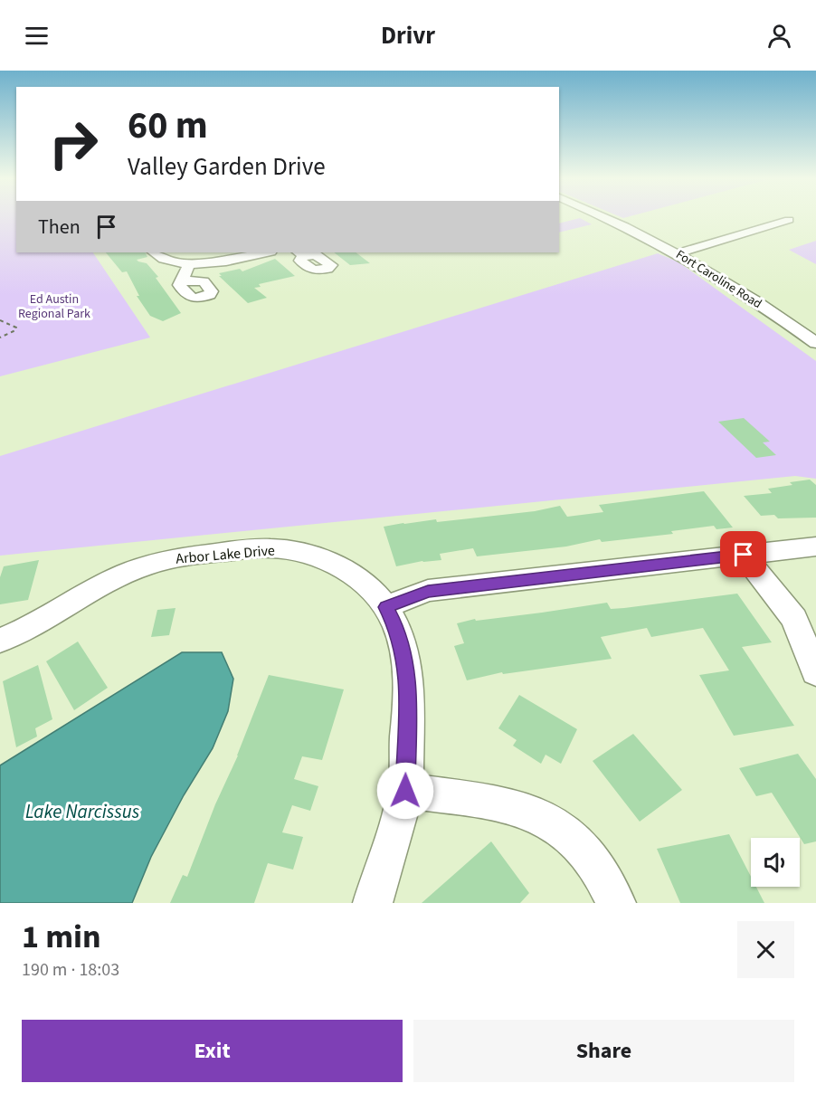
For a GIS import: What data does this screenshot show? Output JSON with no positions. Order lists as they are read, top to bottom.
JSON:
{
  "streets": {
    "street": ["Fort Caroline Road", "Arbor Lake Drive"]
  },
  "water": ["Lake Narcissus"],
  "parks": ["Ed Austin Regional Park"],
  "page": {
    "header": "Drivr",
    "turn": ["60 m", "Valley Garden Drive"],
    "then": "Then",
    "heading": ["1 min", "190 m · 18:03"],
    "buttons": ["Exit", "Share"]
  }
}
